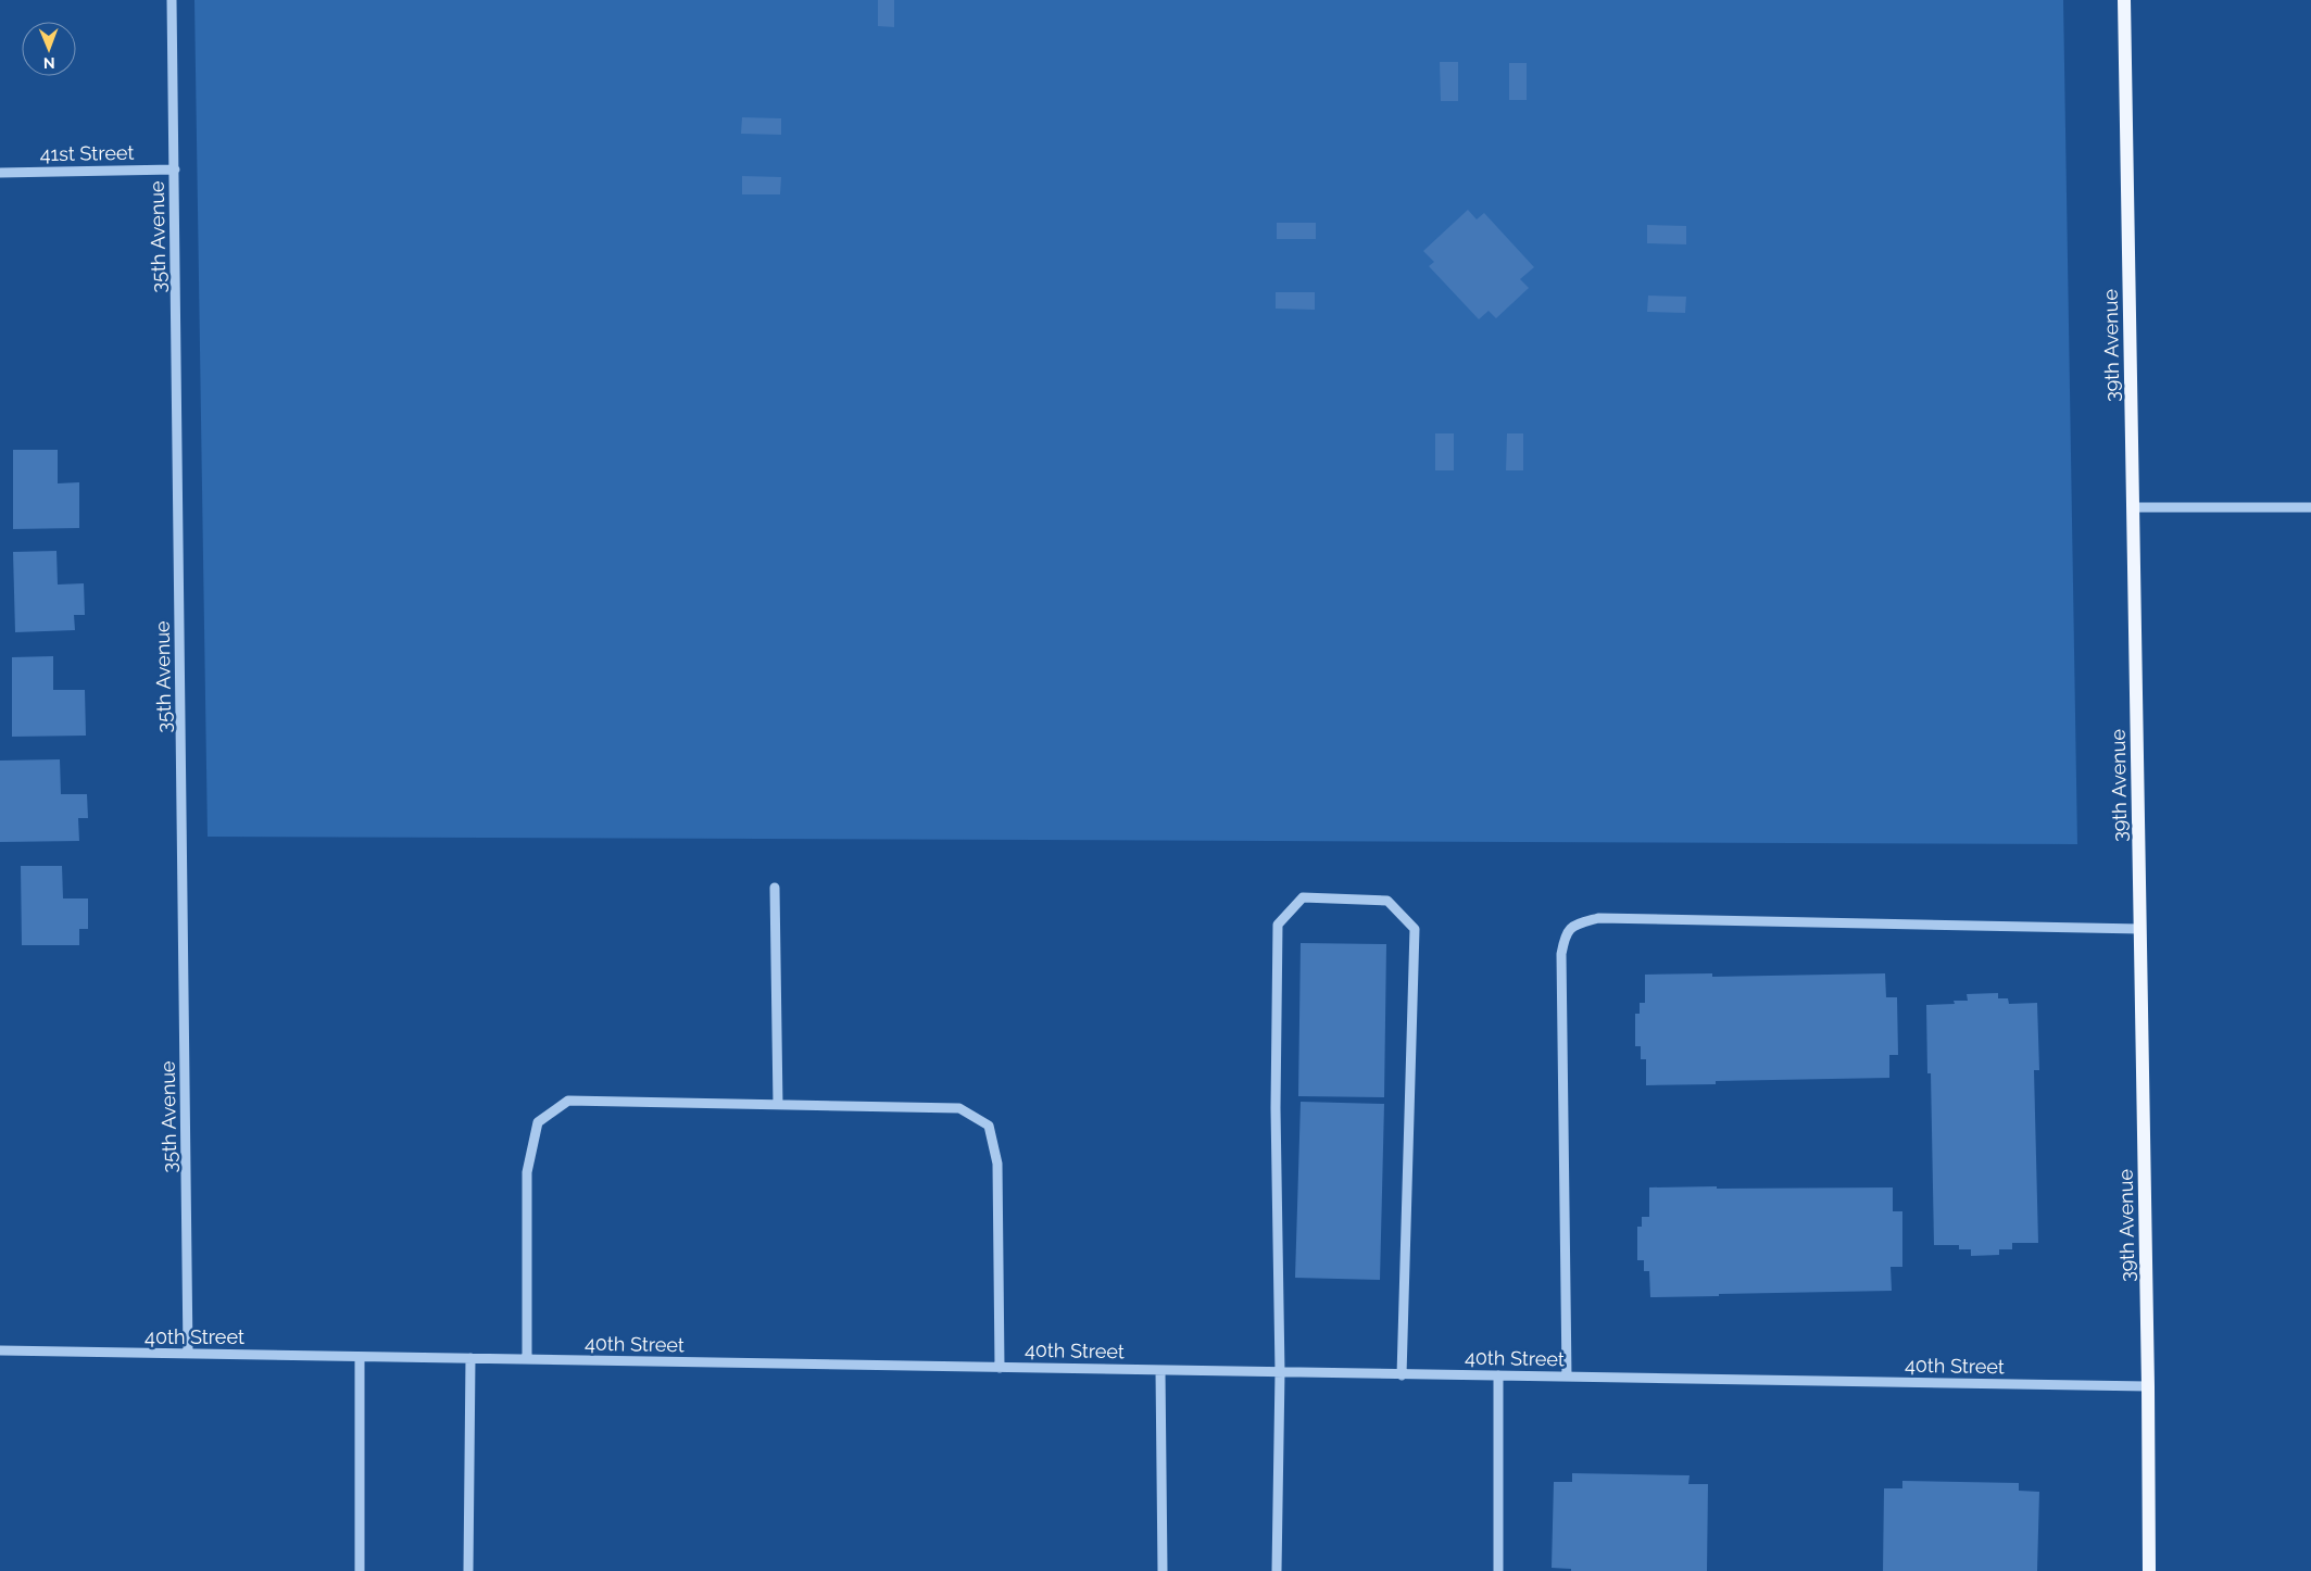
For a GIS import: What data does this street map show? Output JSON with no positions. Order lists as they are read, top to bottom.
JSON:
{
  "streets": {
    "main road": ["39th Avenue"],
    "street": ["41st Street", "35th Avenue", "40th Street"]
  },
  "crossings": [
    ["41st Street", "35th Avenue"],
    ["35th Avenue", "40th Street"],
    ["39th Avenue", "40th Street"]
  ],
  "north": "bottom"
}
